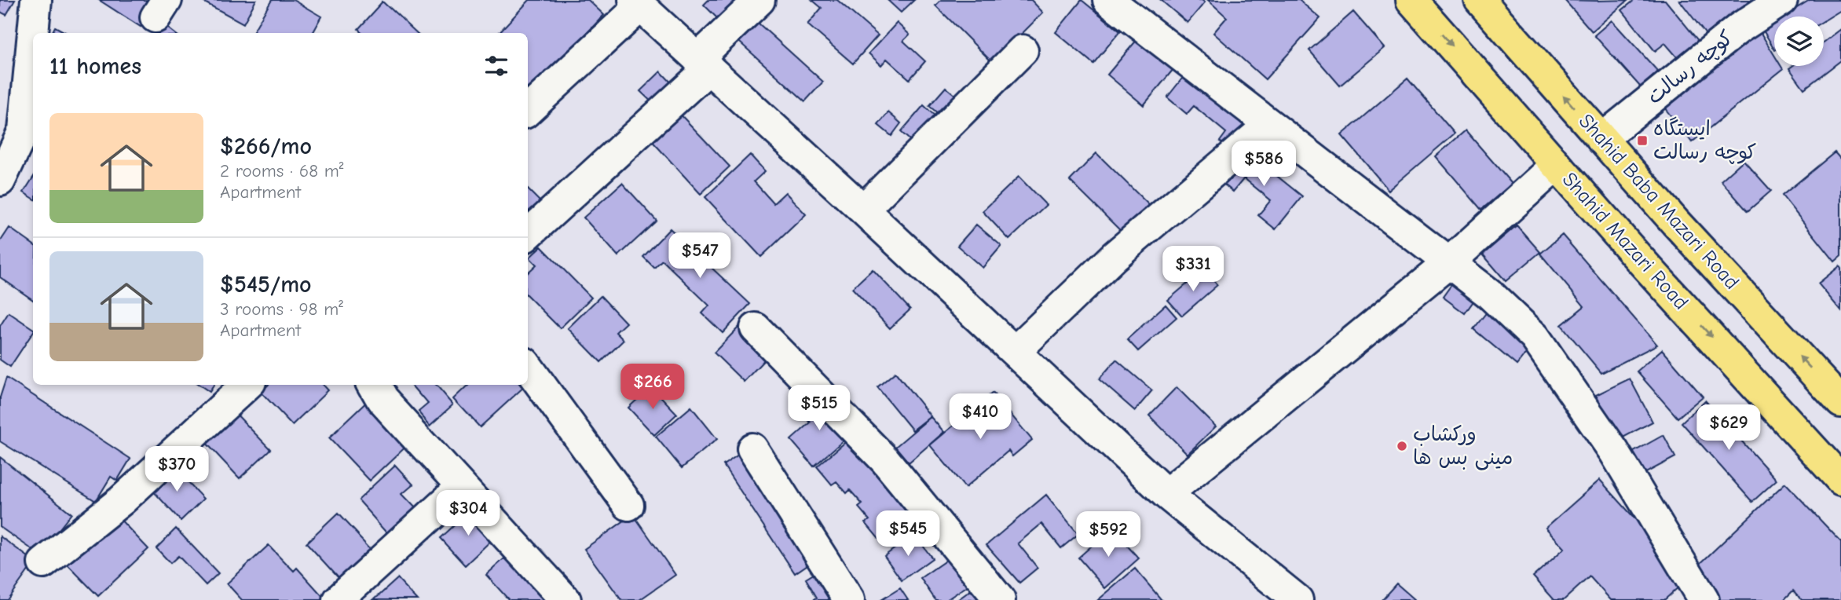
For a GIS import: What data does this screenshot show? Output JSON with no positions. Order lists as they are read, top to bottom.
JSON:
{
  "streets": {
    "main road": ["Shahid Baba Mazari Road", "Shahid Mazari Road"],
    "street": ["کوچه رسالت"]
  },
  "crossings": [
    ["کوچه رسالت", "Shahid Baba Mazari Road"]
  ],
  "one_way": ["Shahid Baba Mazari Road", "Shahid Mazari Road"],
  "places": {
    "transit": ["ایستگاه کوچه رسالت"],
    "other": ["ورکشاب مینی بس ها"]
  },
  "page": {
    "heading": "11 homes",
    "list": [
      {
        "name": "$266/mo",
        "note": "2 rooms · 68 m² · Apartment"
      },
      {
        "name": "$545/mo",
        "note": "3 rooms · 98 m² · Apartment"
      }
    ],
    "price": [
      "$586",
      "$547",
      "$331",
      "$266",
      "$515",
      "$410",
      "$629",
      "$370",
      "$304",
      "$545",
      "$592"
    ]
  }
}
